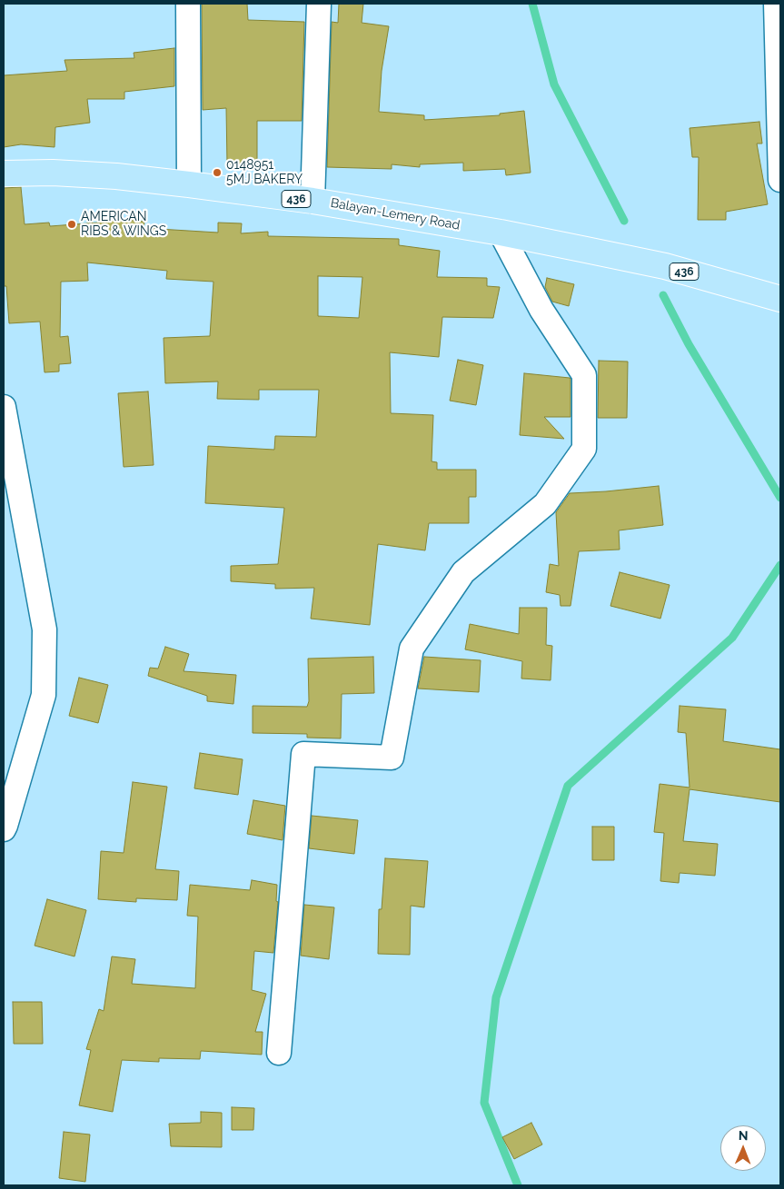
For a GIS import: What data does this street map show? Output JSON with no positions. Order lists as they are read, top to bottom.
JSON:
{
  "streets": {
    "main road": ["436", "Balayan-Lemery Road"]
  },
  "places": ["0148951 5MJ BAKERY", "AMERICAN RIBS & WINGS"],
  "north": "top"
}
